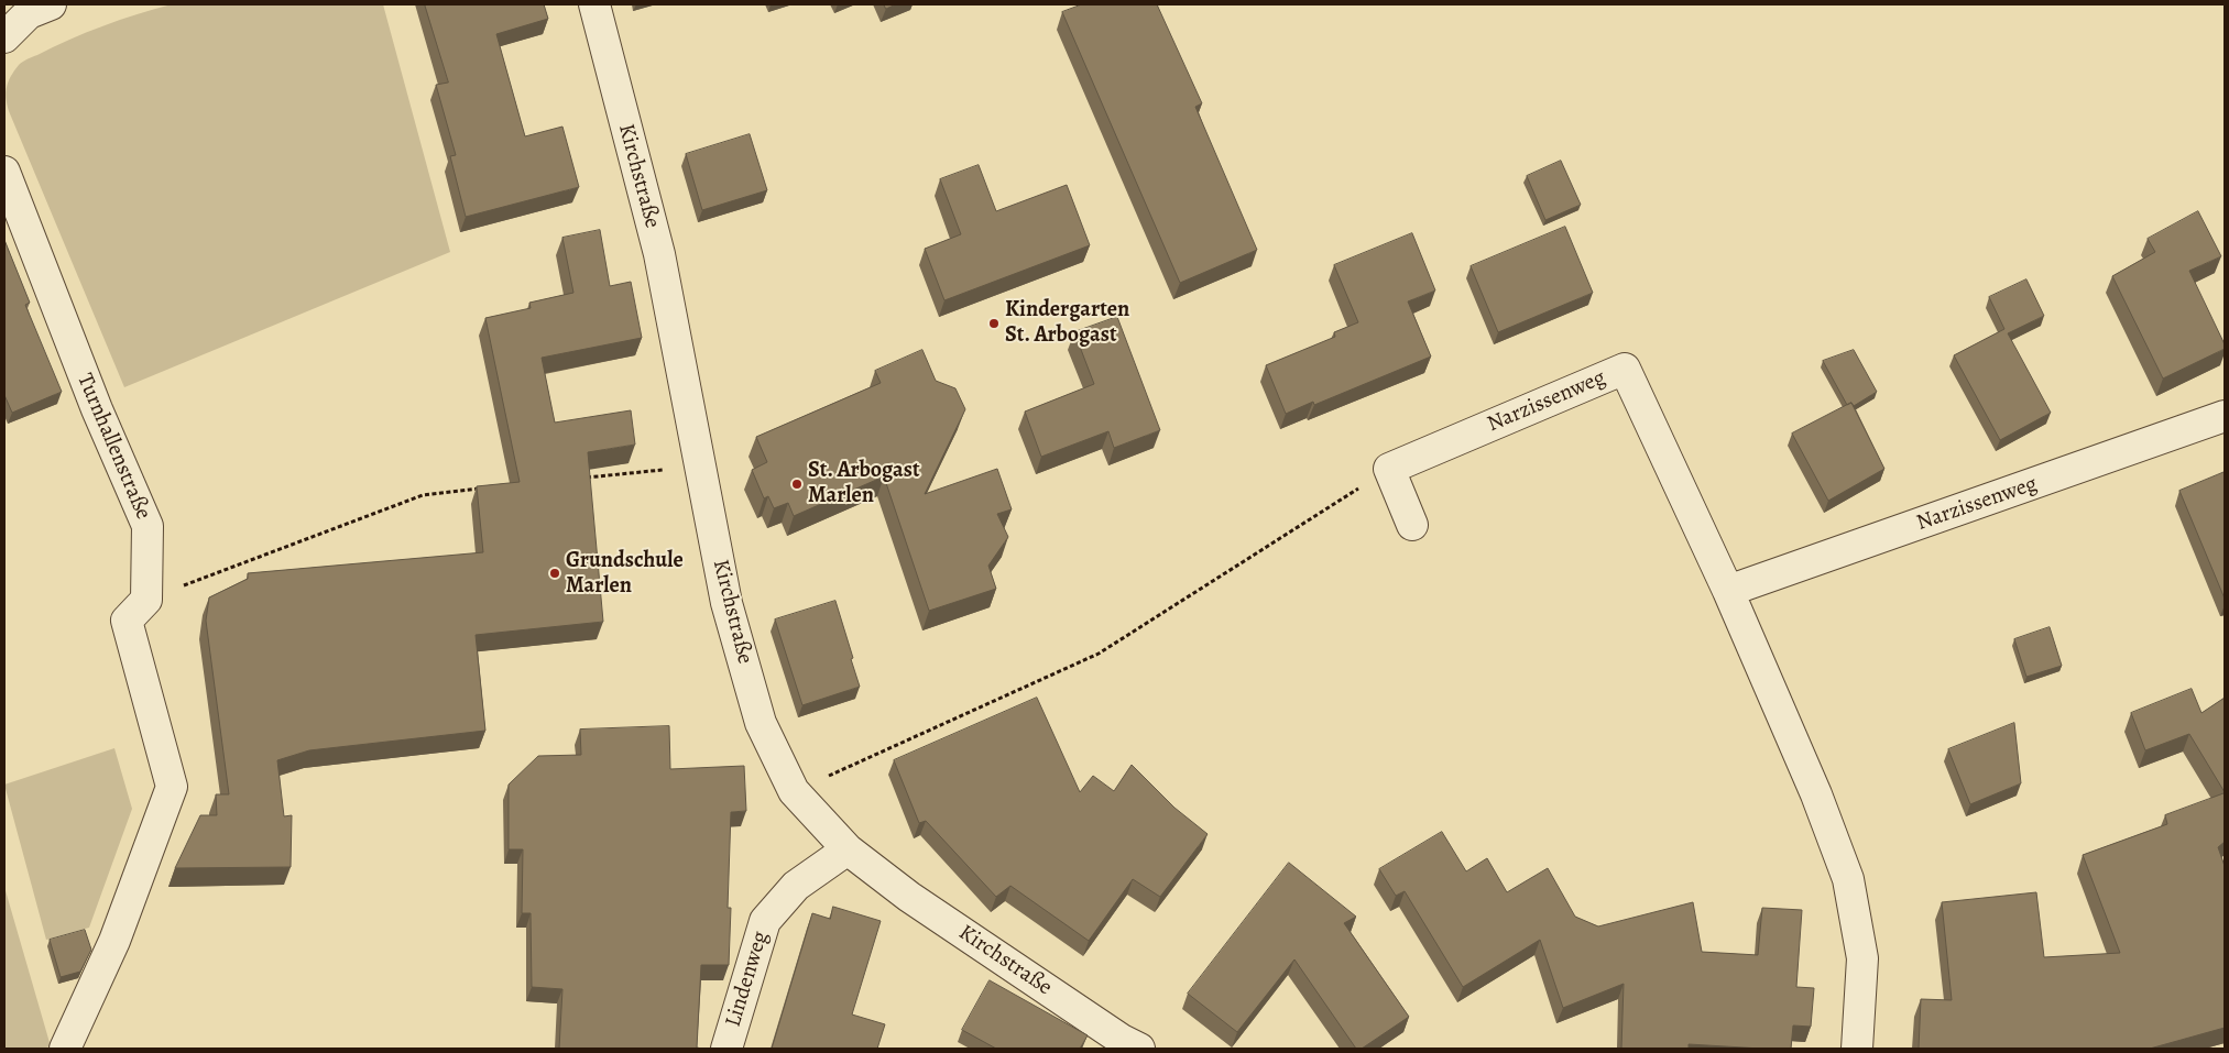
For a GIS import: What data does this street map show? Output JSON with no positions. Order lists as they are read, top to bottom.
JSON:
{
  "streets": {
    "street": [
      "Kirchstraße",
      "Narzissenweg",
      "Turnhallenstraße",
      "Lindenweg"
    ]
  },
  "crossings": [
    ["Kirchstraße", "Lindenweg"]
  ],
  "places": ["Kindergarten St. Arbogast", "St. Arbogast Marlen", "Grundschule Marlen"]
}
